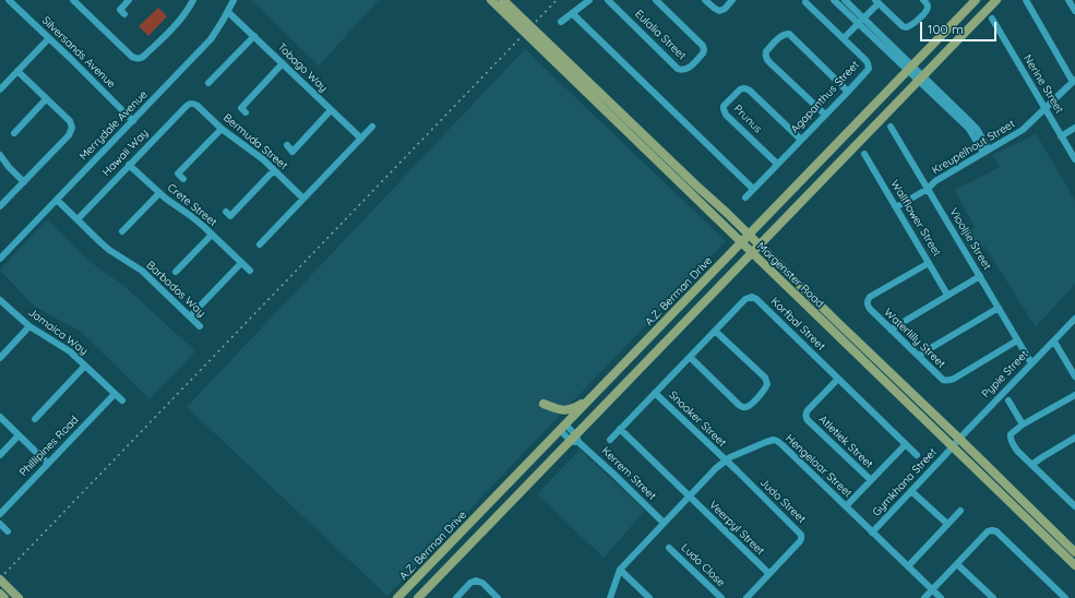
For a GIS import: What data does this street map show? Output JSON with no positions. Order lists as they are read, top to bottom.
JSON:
{
  "streets": {
    "main road": ["Morgenster Road", "A.Z. Berman Drive"],
    "street": [
      "Eulalia Street",
      "Silversands Avenue",
      "Tobago Way",
      "Nerine Street",
      "Agapanthus Street",
      "Prunus",
      "Merrydale Avenue",
      "Bermuda Street",
      "Kreupelhout Street",
      "Hawaii Way",
      "Crete Street",
      "Wallflower Street",
      "Viooljie Street",
      "Barbados Way",
      "Korfbal Street",
      "Jamaica Way",
      "Waterlilly Street",
      "Pypie Street",
      "Snooker Street",
      "Atletiek Street",
      "Phillipines Road",
      "Hengelaar Street",
      "Kerrem Street",
      "Gymkhana Street",
      "Judo Street",
      "Veerpyl Street",
      "Ludo Close"
    ]
  },
  "crossings": [
    ["Silversands Avenue", "Merrydale Avenue"],
    ["Tobago Way", "Merrydale Avenue"],
    ["Nerine Street", "Kreupelhout Street"],
    ["Agapanthus Street", "Prunus"],
    ["Merrydale Avenue", "Barbados Way"],
    ["Bermuda Street", "Hawaii Way"],
    ["Kreupelhout Street", "Wallflower Street"],
    ["Kreupelhout Street", "Viooljie Street"],
    ["Hawaii Way", "Crete Street"],
    ["Hawaii Way", "Barbados Way"],
    ["Wallflower Street", "Waterlilly Street"],
    ["Viooljie Street", "Waterlilly Street"],
    ["Viooljie Street", "Pypie Street"],
    ["Morgenster Road", "A.Z. Berman Drive"],
    ["Morgenster Road", "Pypie Street"],
    ["Morgenster Road", "Gymkhana Street"],
    ["A.Z. Berman Drive", "Kerrem Street"],
    ["Korfbal Street", "Snooker Street"],
    ["Korfbal Street", "Atletiek Street"],
    ["Jamaica Way", "Phillipines Road"],
    ["Pypie Street", "Gymkhana Street"],
    ["Snooker Street", "Hengelaar Street"],
    ["Snooker Street", "Judo Street"],
    ["Hengelaar Street", "Kerrem Street"],
    ["Hengelaar Street", "Gymkhana Street"],
    ["Hengelaar Street", "Judo Street"],
    ["Hengelaar Street", "Veerpyl Street"],
    ["Judo Street", "Veerpyl Street"]
  ],
  "scale_bar": "100 m"
}
